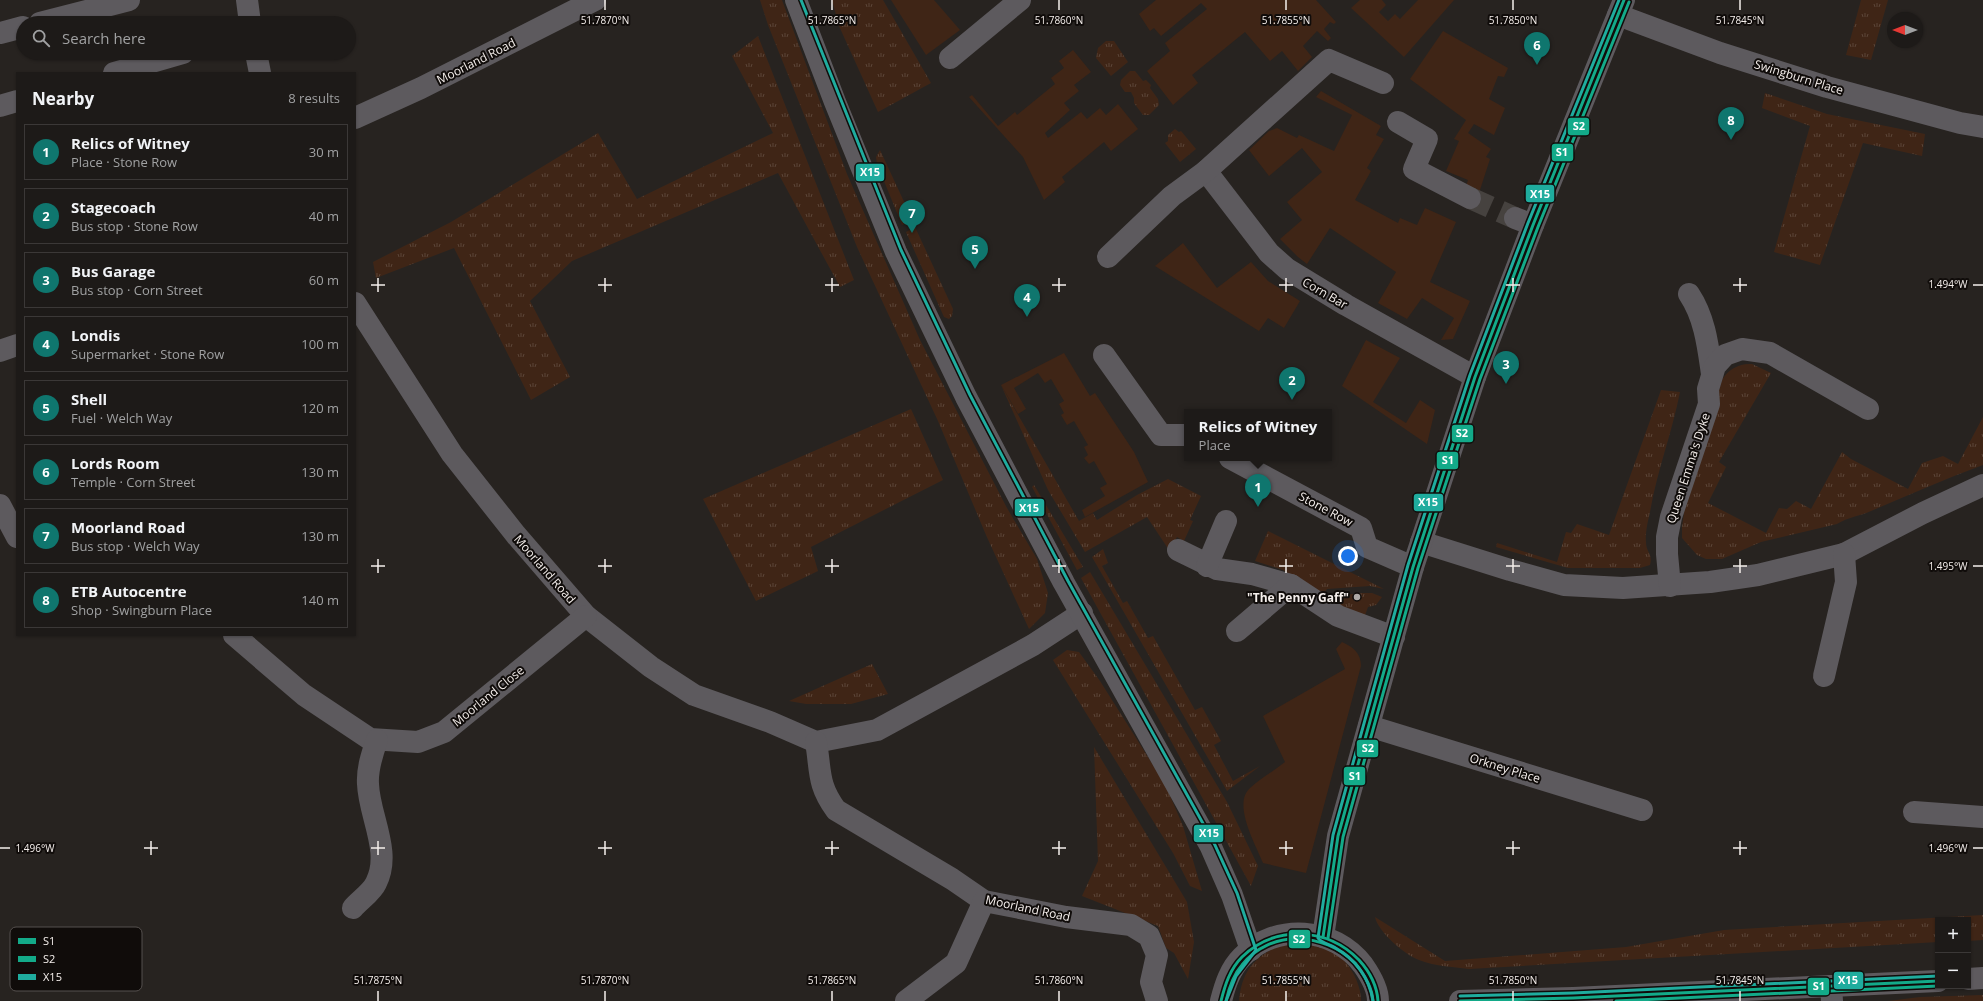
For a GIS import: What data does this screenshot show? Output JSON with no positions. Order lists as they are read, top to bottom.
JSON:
{
  "streets": {
    "street": [
      "Moorland Road",
      "Swingburn Place",
      "Corn Bar",
      "Queen Emma's Dyke",
      "Stone Row",
      "Moorland Close",
      "Orkney Place"
    ]
  },
  "crossings": [
    ["Moorland Road", "Moorland Close"]
  ],
  "places": ["\"The Penny Gaff\""],
  "lines": ["transit line S1", "transit line X15", "transit line S2"],
  "legend": ["S1", "S2", "X15"],
  "north": "left",
  "page": {
    "search": "Search here",
    "pins": [
      "6",
      "8",
      "7",
      "5",
      "4",
      "3",
      "2",
      "1"
    ],
    "heading": ["Nearby", "8 results"],
    "list": [
      {
        "mark": "1",
        "name": "Relics of Witney",
        "note": "Place · Stone Row",
        "value": "30 m"
      },
      {
        "mark": "2",
        "name": "Stagecoach",
        "note": "Bus stop · Stone Row",
        "value": "40 m"
      },
      {
        "mark": "3",
        "name": "Bus Garage",
        "note": "Bus stop · Corn Street",
        "value": "60 m"
      },
      {
        "mark": "4",
        "name": "Londis",
        "note": "Supermarket · Stone Row",
        "value": "100 m"
      },
      {
        "mark": "5",
        "name": "Shell",
        "note": "Fuel · Welch Way",
        "value": "120 m"
      },
      {
        "mark": "6",
        "name": "Lords Room",
        "note": "Temple · Corn Street",
        "value": "130 m"
      },
      {
        "mark": "7",
        "name": "Moorland Road",
        "note": "Bus stop · Welch Way",
        "value": "130 m"
      },
      {
        "mark": "8",
        "name": "ETB Autocentre",
        "note": "Shop · Swingburn Place",
        "value": "140 m"
      }
    ],
    "popup": ["Relics of Witney", "Place"],
    "map_buttons": ["+", "−"]
  },
  "coordinates": [
    "51.7870°N",
    "51.7865°N",
    "51.7860°N",
    "51.7855°N",
    "51.7850°N",
    "51.7845°N",
    "1.494°W",
    "1.495°W",
    "1.496°W",
    "51.7875°N"
  ]
}
